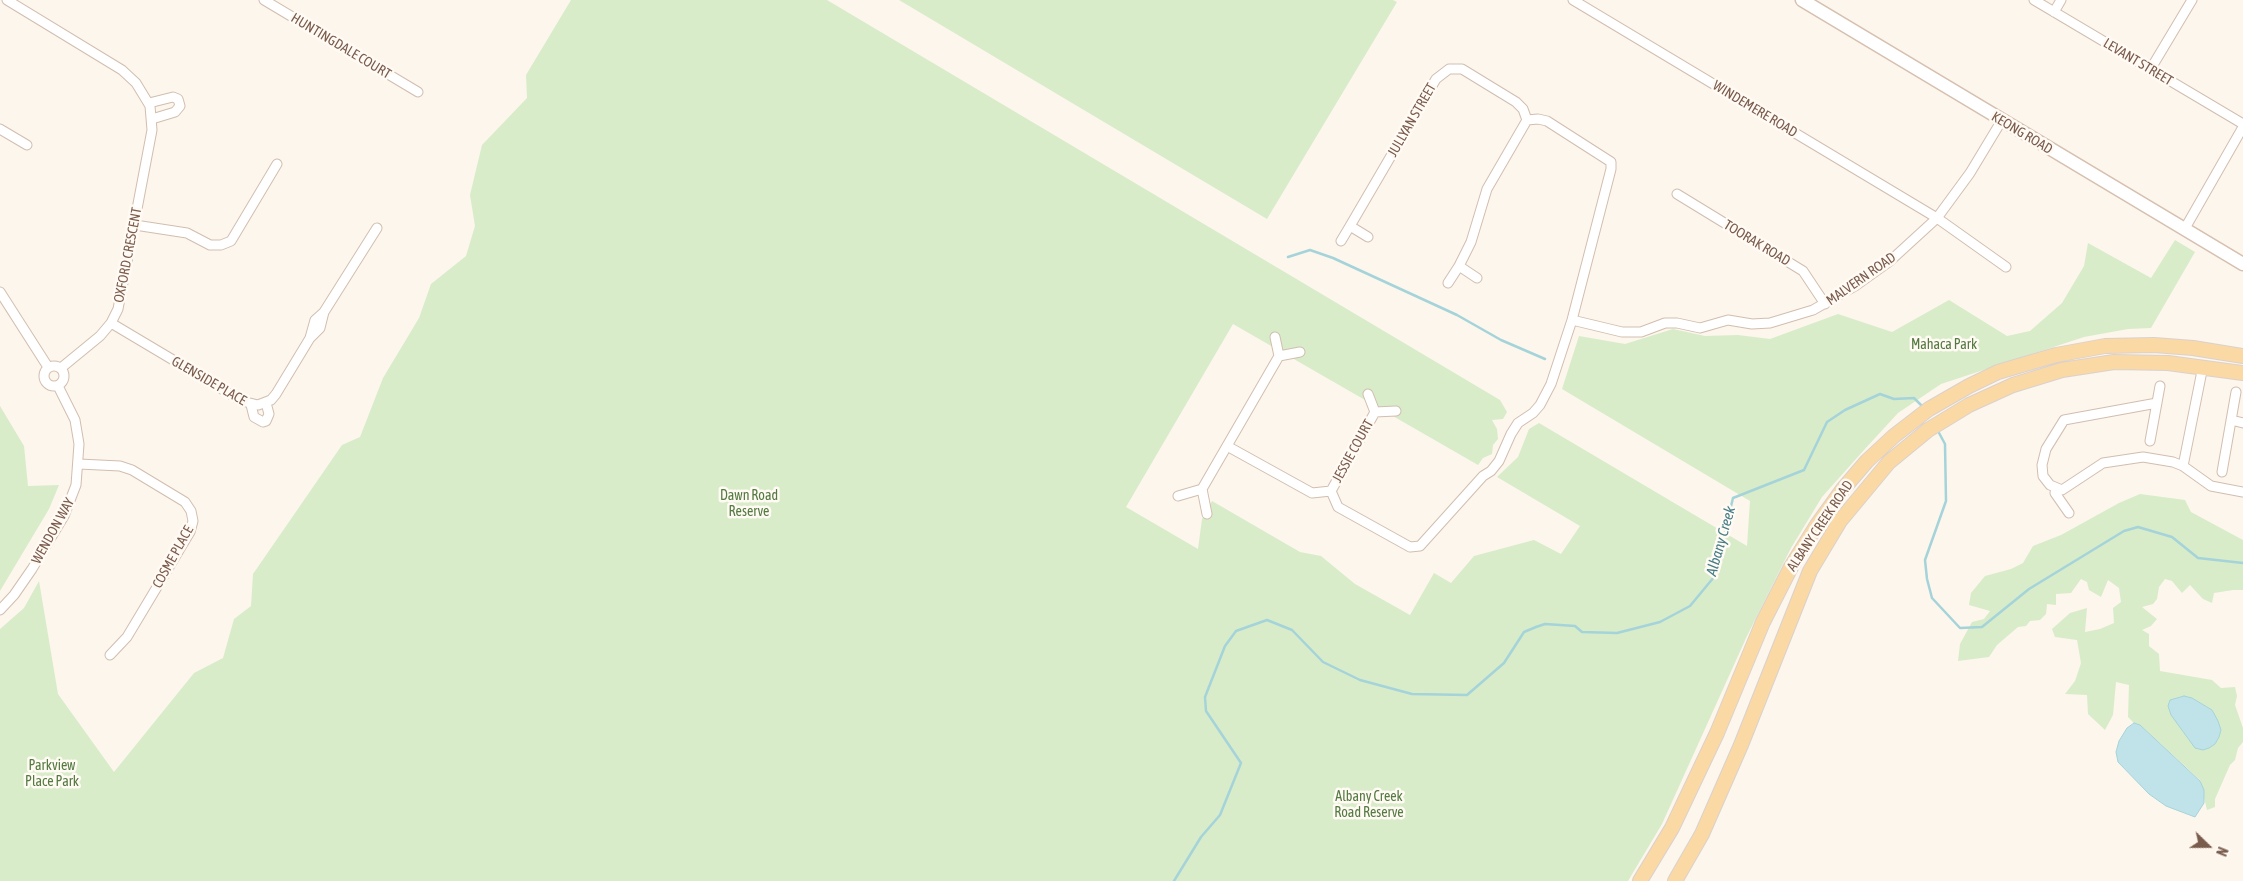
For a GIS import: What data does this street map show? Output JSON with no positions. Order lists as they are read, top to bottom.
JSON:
{
  "streets": {
    "main road": ["ALBANY CREEK ROAD"],
    "street": [
      "HUNTINGDALE COURT",
      "LEVANT STREET",
      "WINDEMERE ROAD",
      "JULLYAN STREET",
      "KEONG ROAD",
      "TOORAK ROAD",
      "OXFORD CRESCENT",
      "MALVERN ROAD",
      "GLENSIDE PLACE",
      "JESSIE COURT",
      "WENDON WAY",
      "COSME PLACE"
    ]
  },
  "crossings": [
    ["WINDEMERE ROAD", "MALVERN ROAD"],
    ["KEONG ROAD", "MALVERN ROAD"],
    ["TOORAK ROAD", "MALVERN ROAD"],
    ["OXFORD CRESCENT", "GLENSIDE PLACE"],
    ["OXFORD CRESCENT", "WENDON WAY"],
    ["WENDON WAY", "COSME PLACE"]
  ],
  "water": ["Albany Creek"],
  "parks": [
    "Mahaca Park",
    "Dawn Road Reserve",
    "Parkview Place Park",
    "Albany Creek Road Reserve"
  ],
  "north": "right"
}
